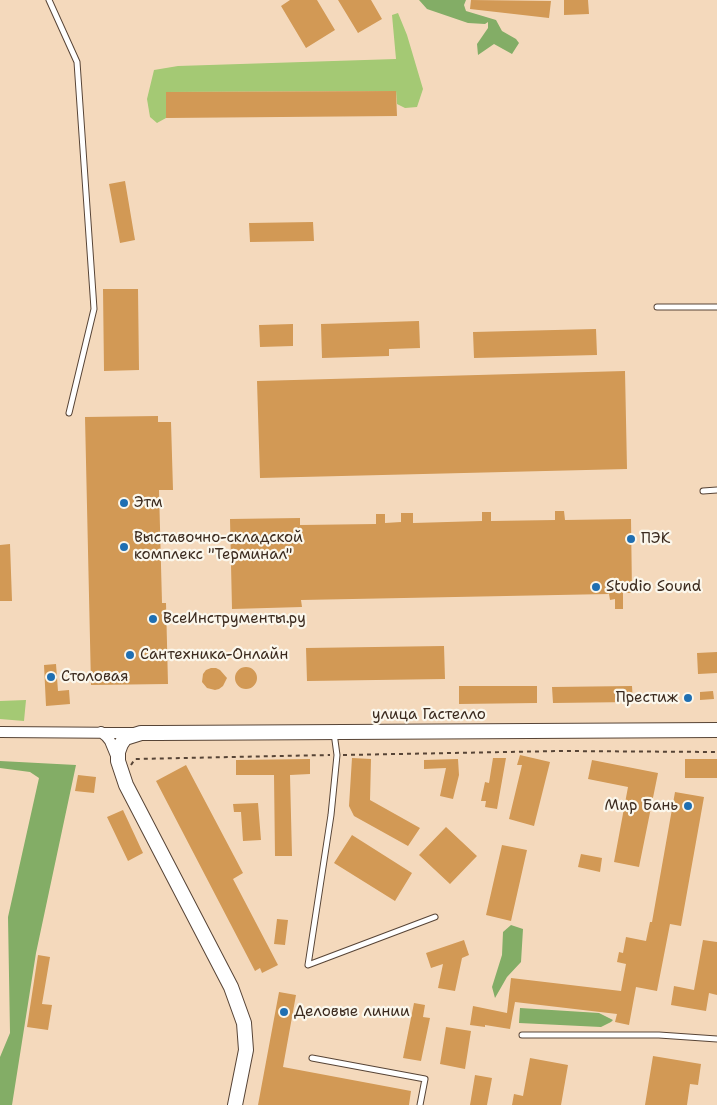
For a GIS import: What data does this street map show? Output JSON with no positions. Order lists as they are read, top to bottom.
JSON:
{
  "streets": {
    "main road": ["улица Гастелло"]
  },
  "places": [
    "Этм",
    "ПЭК",
    "Выставочно-складской комплекс \"Терминал\"",
    "Studio Sound",
    "ВсеИнструменты.ру",
    "Сантехника-Онлайн",
    "Столовая",
    "Престиж",
    "Мир Бань",
    "Деловые линии"
  ]
}
